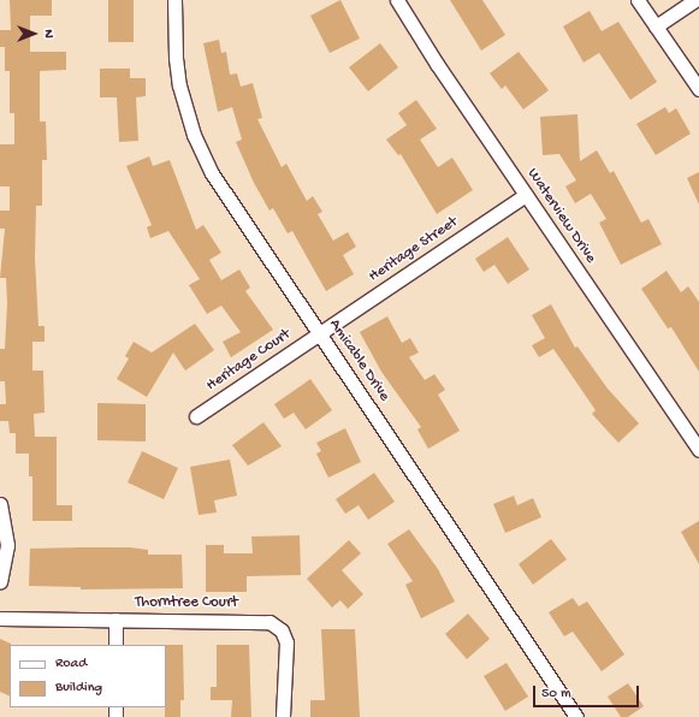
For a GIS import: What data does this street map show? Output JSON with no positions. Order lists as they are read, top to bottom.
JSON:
{
  "streets": {
    "street": [
      "Waterview Drive",
      "Heritage Street",
      "Heritage Court",
      "Amicable Drive",
      "Thorntree Court"
    ]
  },
  "crossings": [
    ["Waterview Drive", "Heritage Street"],
    ["Heritage Street", "Heritage Court"],
    ["Heritage Street", "Amicable Drive"],
    ["Heritage Court", "Amicable Drive"]
  ],
  "legend": ["Road", "Building"],
  "scale_bar": "50 m",
  "north": "right"
}
